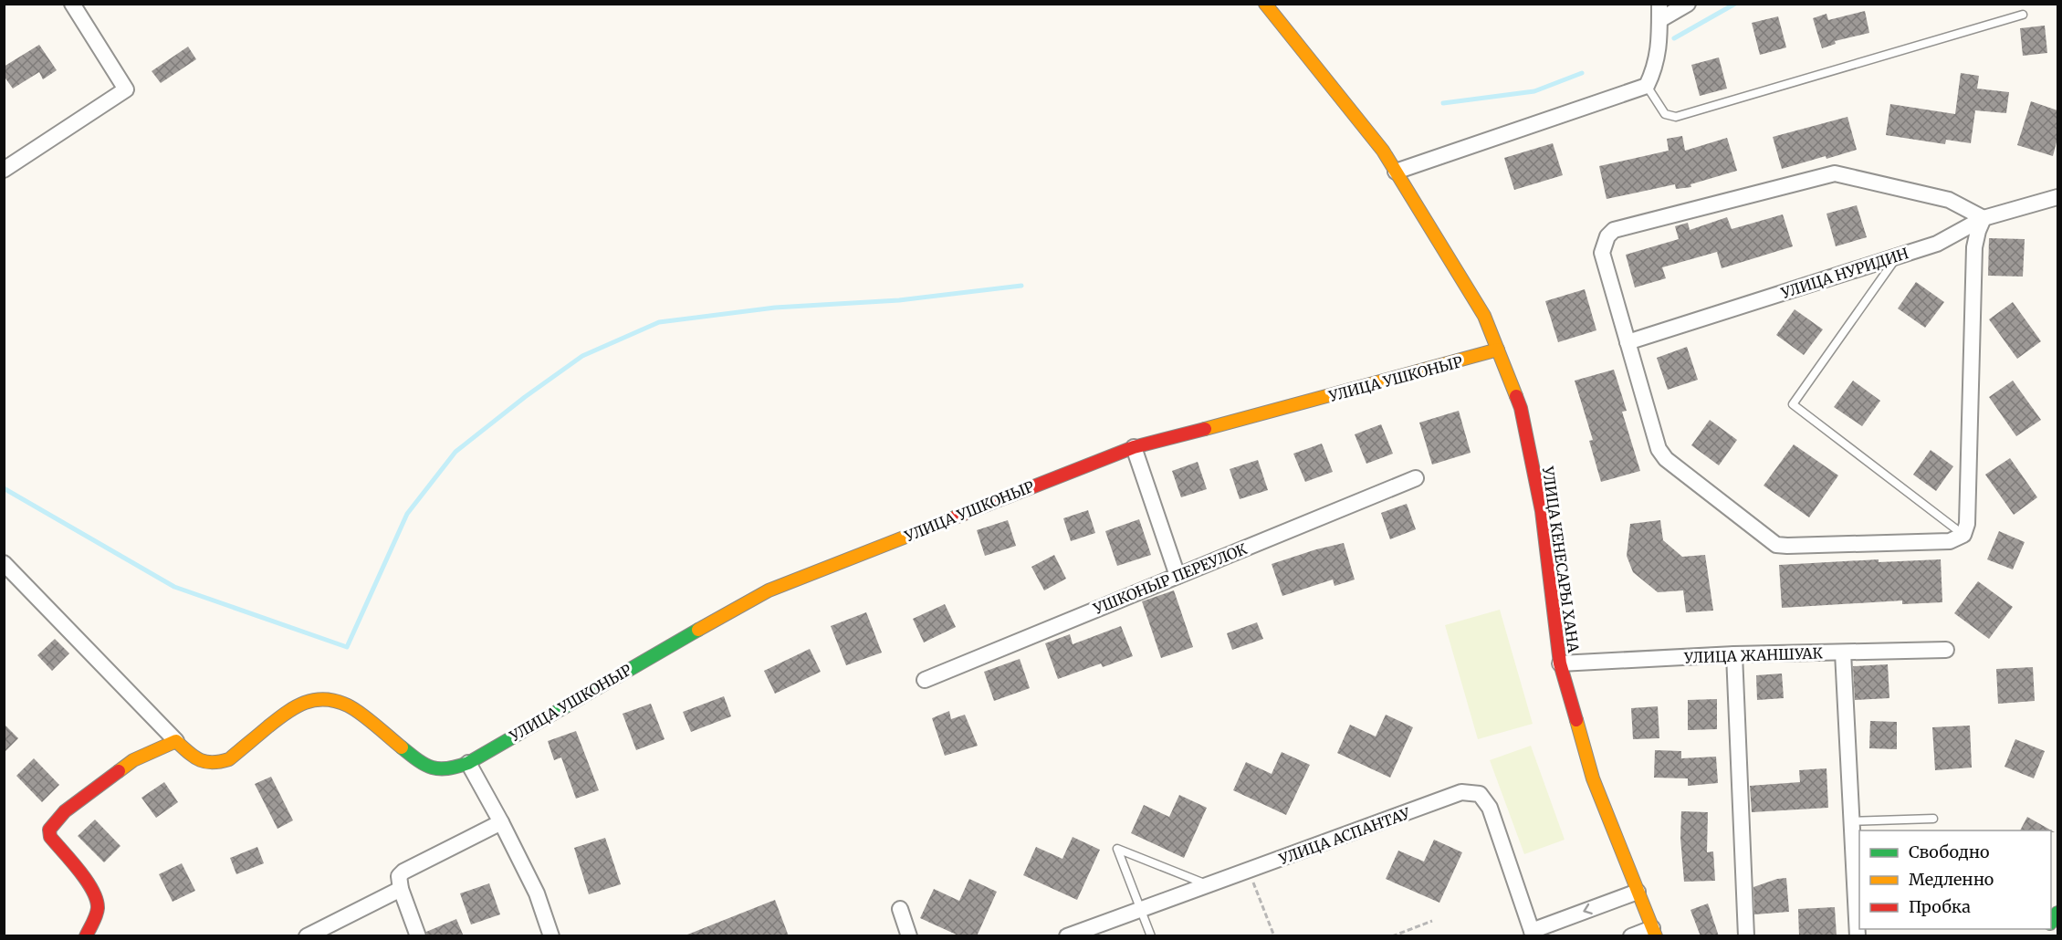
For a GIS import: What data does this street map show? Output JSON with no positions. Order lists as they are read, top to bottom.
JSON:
{
  "streets": {
    "street": [
      "УЛИЦА НУРИДИН",
      "УЛИЦА УШКОНЫР",
      "УЛИЦА КЕНЕСАРЫ ХАНА",
      "УШКОНЫР ПЕРЕУЛОК",
      "УЛИЦА ЖАНШУАК",
      "УЛИЦА АСПАНТАУ"
    ]
  },
  "crossings": [
    ["УЛИЦА УШКОНЫР", "УЛИЦА КЕНЕСАРЫ ХАНА"],
    ["УЛИЦА КЕНЕСАРЫ ХАНА", "УЛИЦА ЖАНШУАК"]
  ],
  "legend": ["Свободно", "Медленно", "Пробка"]
}
